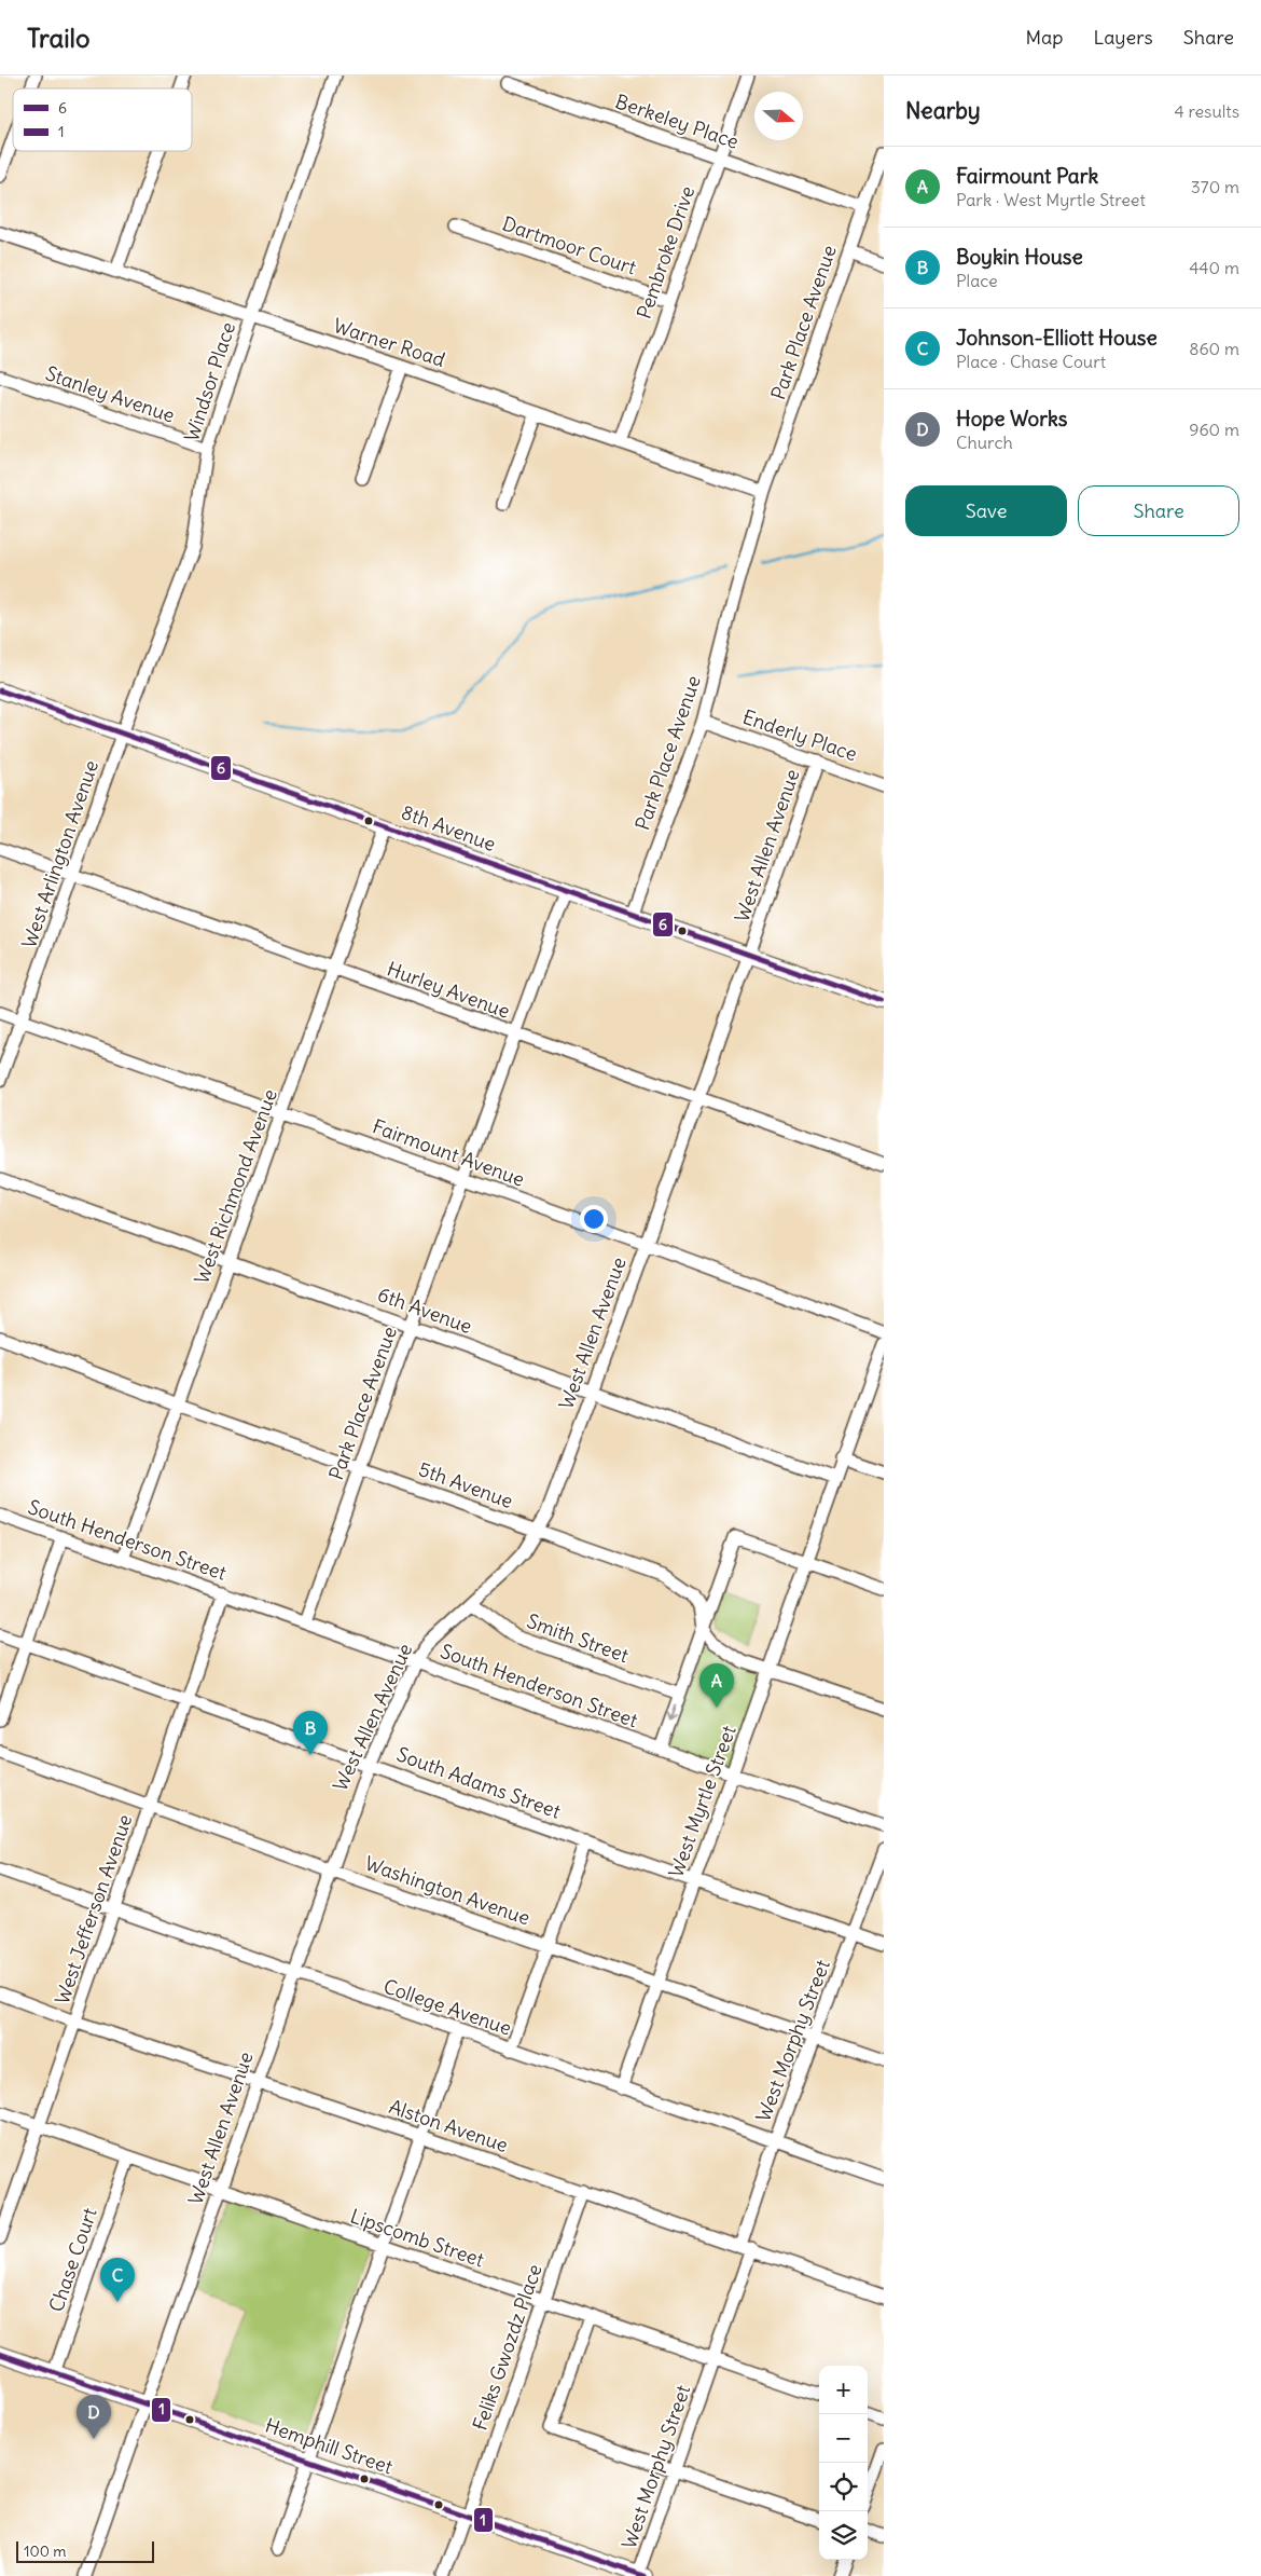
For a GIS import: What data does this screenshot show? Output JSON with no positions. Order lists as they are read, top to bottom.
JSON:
{
  "streets": {
    "main road": ["8th Avenue", "Hemphill Street"],
    "street": [
      "Berkeley Place",
      "Dartmoor Court",
      "Pembroke Drive",
      "Park Place Avenue",
      "Warner Road",
      "Windsor Place",
      "Stanley Avenue",
      "Enderly Place",
      "West Allen Avenue",
      "West Arlington Avenue",
      "Hurley Avenue",
      "Fairmount Avenue",
      "West Richmond Avenue",
      "6th Avenue",
      "5th Avenue",
      "South Henderson Street",
      "Smith Street",
      "South Adams Street",
      "West Myrtle Street",
      "Washington Avenue",
      "West Jefferson Avenue",
      "College Avenue",
      "West Morphy Street",
      "Alston Avenue",
      "Lipscomb Street",
      "Chase Court",
      "Feliks Gwozdz Place"
    ]
  },
  "crossings": [
    ["Berkeley Place", "Pembroke Drive"],
    ["Berkeley Place", "Park Place Avenue"],
    ["Dartmoor Court", "Pembroke Drive"],
    ["Pembroke Drive", "Warner Road"],
    ["Park Place Avenue", "Warner Road"],
    ["Park Place Avenue", "Enderly Place"],
    ["Park Place Avenue", "8th Avenue"],
    ["Park Place Avenue", "Hurley Avenue"],
    ["Park Place Avenue", "Fairmount Avenue"],
    ["Park Place Avenue", "6th Avenue"],
    ["Park Place Avenue", "5th Avenue"],
    ["Park Place Avenue", "South Henderson Street"],
    ["Warner Road", "Windsor Place"],
    ["Windsor Place", "Stanley Avenue"],
    ["Windsor Place", "West Arlington Avenue"],
    ["Enderly Place", "West Allen Avenue"],
    ["8th Avenue", "West Allen Avenue"],
    ["8th Avenue", "West Arlington Avenue"],
    ["8th Avenue", "West Richmond Avenue"],
    ["West Allen Avenue", "Hurley Avenue"],
    ["West Allen Avenue", "Fairmount Avenue"],
    ["West Allen Avenue", "6th Avenue"],
    ["West Allen Avenue", "5th Avenue"],
    ["West Allen Avenue", "South Henderson Street"],
    ["West Allen Avenue", "Smith Street"],
    ["West Allen Avenue", "South Adams Street"],
    ["West Allen Avenue", "Washington Avenue"],
    ["West Allen Avenue", "College Avenue"],
    ["West Allen Avenue", "Alston Avenue"],
    ["West Allen Avenue", "Lipscomb Street"],
    ["West Allen Avenue", "Hemphill Street"],
    ["West Arlington Avenue", "Hurley Avenue"],
    ["West Arlington Avenue", "Fairmount Avenue"],
    ["Hurley Avenue", "West Richmond Avenue"],
    ["Fairmount Avenue", "West Richmond Avenue"],
    ["West Richmond Avenue", "6th Avenue"],
    ["West Richmond Avenue", "5th Avenue"],
    ["West Richmond Avenue", "South Henderson Street"],
    ["6th Avenue", "West Myrtle Street"],
    ["South Henderson Street", "West Myrtle Street"],
    ["South Henderson Street", "West Jefferson Avenue"],
    ["South Adams Street", "West Myrtle Street"],
    ["South Adams Street", "West Jefferson Avenue"],
    ["South Adams Street", "West Morphy Street"],
    ["West Myrtle Street", "Washington Avenue"],
    ["West Myrtle Street", "College Avenue"],
    ["Washington Avenue", "West Jefferson Avenue"],
    ["Washington Avenue", "West Morphy Street"],
    ["West Jefferson Avenue", "College Avenue"],
    ["West Jefferson Avenue", "Alston Avenue"],
    ["West Jefferson Avenue", "Lipscomb Street"],
    ["College Avenue", "West Morphy Street"],
    ["West Morphy Street", "Alston Avenue"],
    ["West Morphy Street", "Lipscomb Street"],
    ["West Morphy Street", "Hemphill Street"],
    ["Alston Avenue", "Feliks Gwozdz Place"],
    ["Lipscomb Street", "Chase Court"],
    ["Lipscomb Street", "Feliks Gwozdz Place"],
    ["Chase Court", "Hemphill Street"],
    ["Feliks Gwozdz Place", "Hemphill Street"]
  ],
  "lines": ["transit line 6", "transit line 1"],
  "legend": ["6", "1"],
  "scale_bar": "100 m",
  "north": "right",
  "page": {
    "header": "Trailo",
    "nav": ["Map", "Layers", "Share"],
    "heading": ["Nearby", "4 results"],
    "list": [
      {
        "mark": "A",
        "name": "Fairmount Park",
        "note": "Park · West Myrtle Street",
        "value": "370 m"
      },
      {
        "mark": "B",
        "name": "Boykin House",
        "note": "Place",
        "value": "440 m"
      },
      {
        "mark": "C",
        "name": "Johnson-Elliott House",
        "note": "Place · Chase Court",
        "value": "860 m"
      },
      {
        "mark": "D",
        "name": "Hope Works",
        "note": "Church",
        "value": "960 m"
      }
    ],
    "buttons": ["Save", "Share"],
    "pins": [
      "A",
      "B",
      "C",
      "D"
    ],
    "map_buttons": ["+", "−"],
    "scale": "100 m"
  }
}
